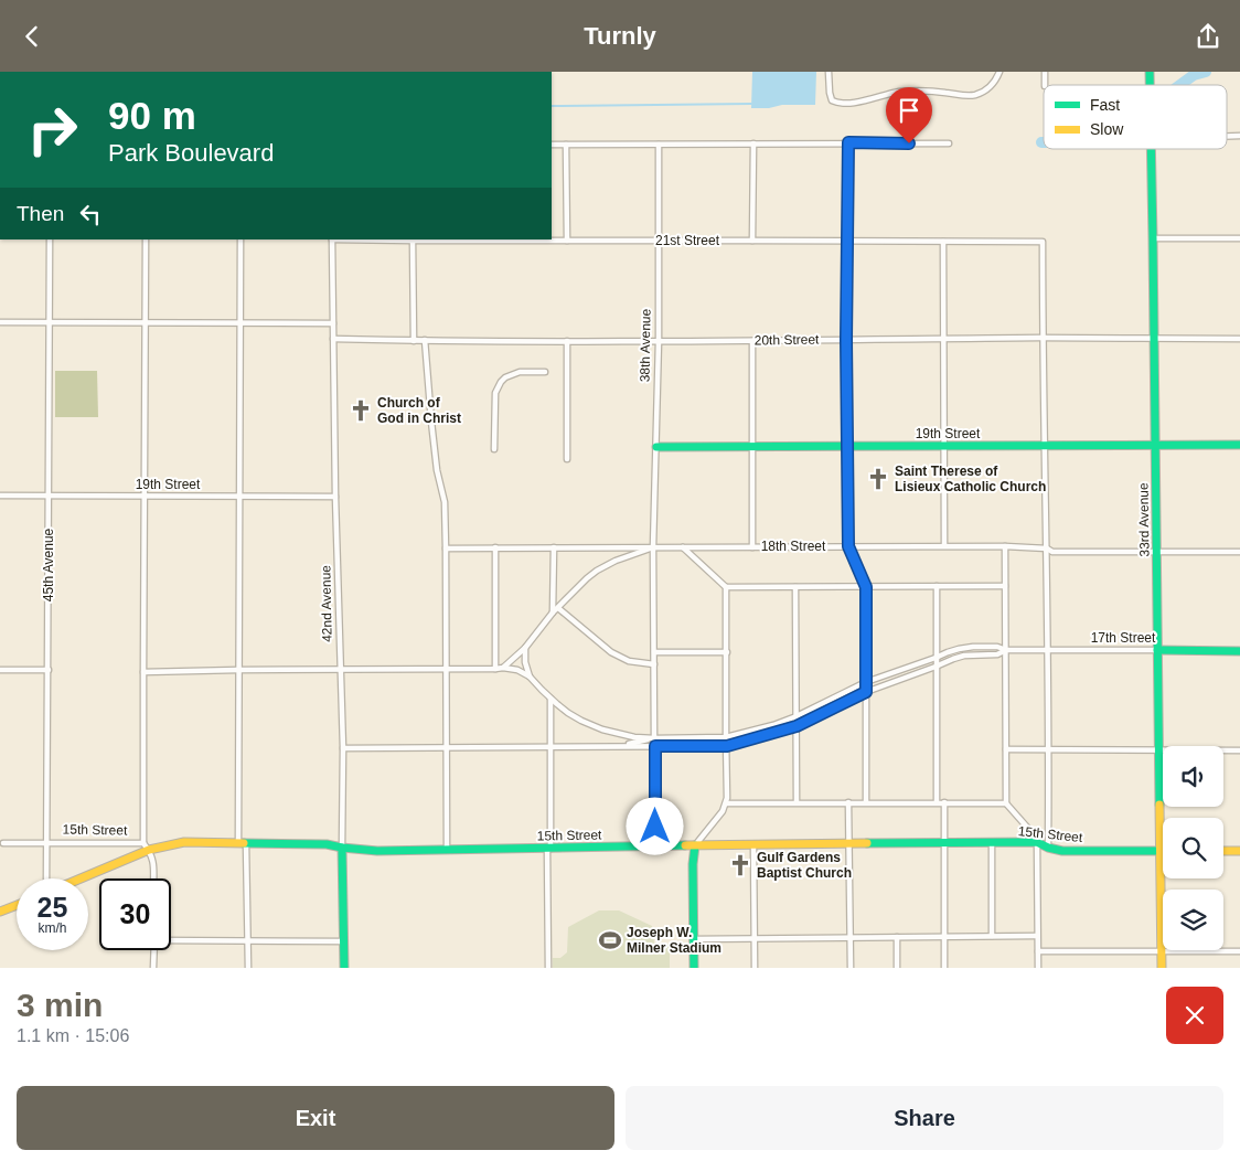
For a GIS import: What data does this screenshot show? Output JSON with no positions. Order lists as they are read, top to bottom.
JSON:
{
  "streets": {
    "street": [
      "21st Street",
      "20th Street",
      "38th Avenue",
      "19th Street",
      "33rd Avenue",
      "18th Street",
      "45th Avenue",
      "42nd Avenue",
      "17th Street",
      "15th Street"
    ]
  },
  "crossings": [
    ["21st Street", "20th Street"],
    ["21st Street", "38th Avenue"],
    ["21st Street", "42nd Avenue"],
    ["20th Street", "38th Avenue"],
    ["20th Street", "33rd Avenue"],
    ["20th Street", "42nd Avenue"],
    ["38th Avenue", "19th Street"],
    ["38th Avenue", "18th Street"],
    ["19th Street", "33rd Avenue"],
    ["19th Street", "45th Avenue"],
    ["19th Street", "42nd Avenue"],
    ["33rd Avenue", "18th Street"],
    ["33rd Avenue", "17th Street"],
    ["33rd Avenue", "15th Street"],
    ["45th Avenue", "15th Street"],
    ["42nd Avenue", "15th Street"]
  ],
  "places": {
    "church": ["Church of God in Christ", "Saint Therese of Lisieux Catholic Church", "Gulf Gardens Baptist Church"],
    "sports": ["Joseph W. Milner Stadium"]
  },
  "legend": ["Fast", "Slow"],
  "page": {
    "header": "Turnly",
    "turn": ["90 m", "Park Boulevard"],
    "then": "Then",
    "speed": "25 km/h",
    "limit": "30",
    "heading": ["3 min", "1.1 km · 15:06"],
    "buttons": ["Exit", "Share"]
  }
}
